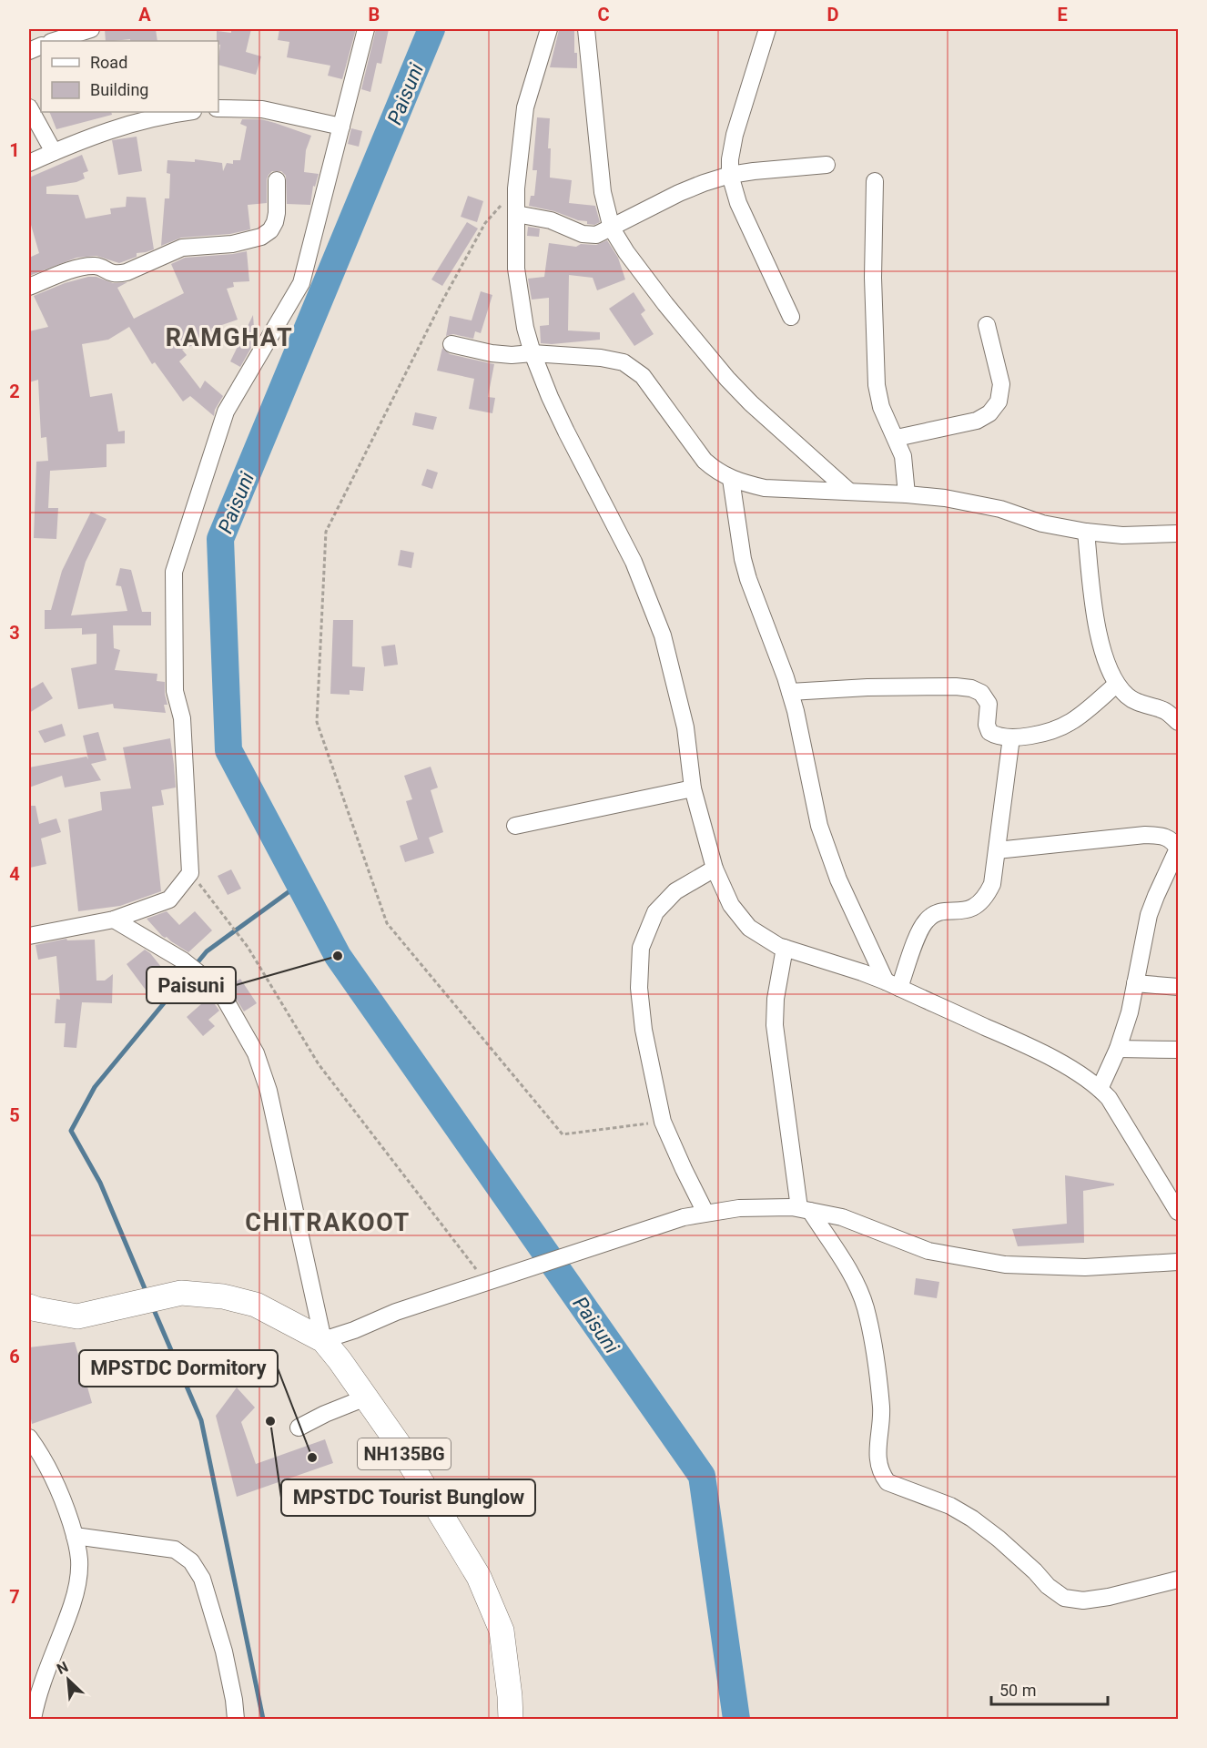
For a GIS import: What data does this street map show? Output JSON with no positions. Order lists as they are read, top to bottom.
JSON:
{
  "streets": {
    "highway": ["NH135BG"]
  },
  "districts": ["RAMGHAT", "CHITRAKOOT"],
  "water": ["Paisuni"],
  "places": ["Paisuni", "MPSTDC Tourist Bunglow", "MPSTDC Dormitory"],
  "legend": ["Road", "Building"],
  "scale_bar": "50 m",
  "north": "top left",
  "grid": {
    "columns": [
      "A",
      "B",
      "C",
      "D",
      "E"
    ],
    "rows": [
      "1",
      "2",
      "3",
      "4",
      "5",
      "6",
      "7"
    ]
  }
}
